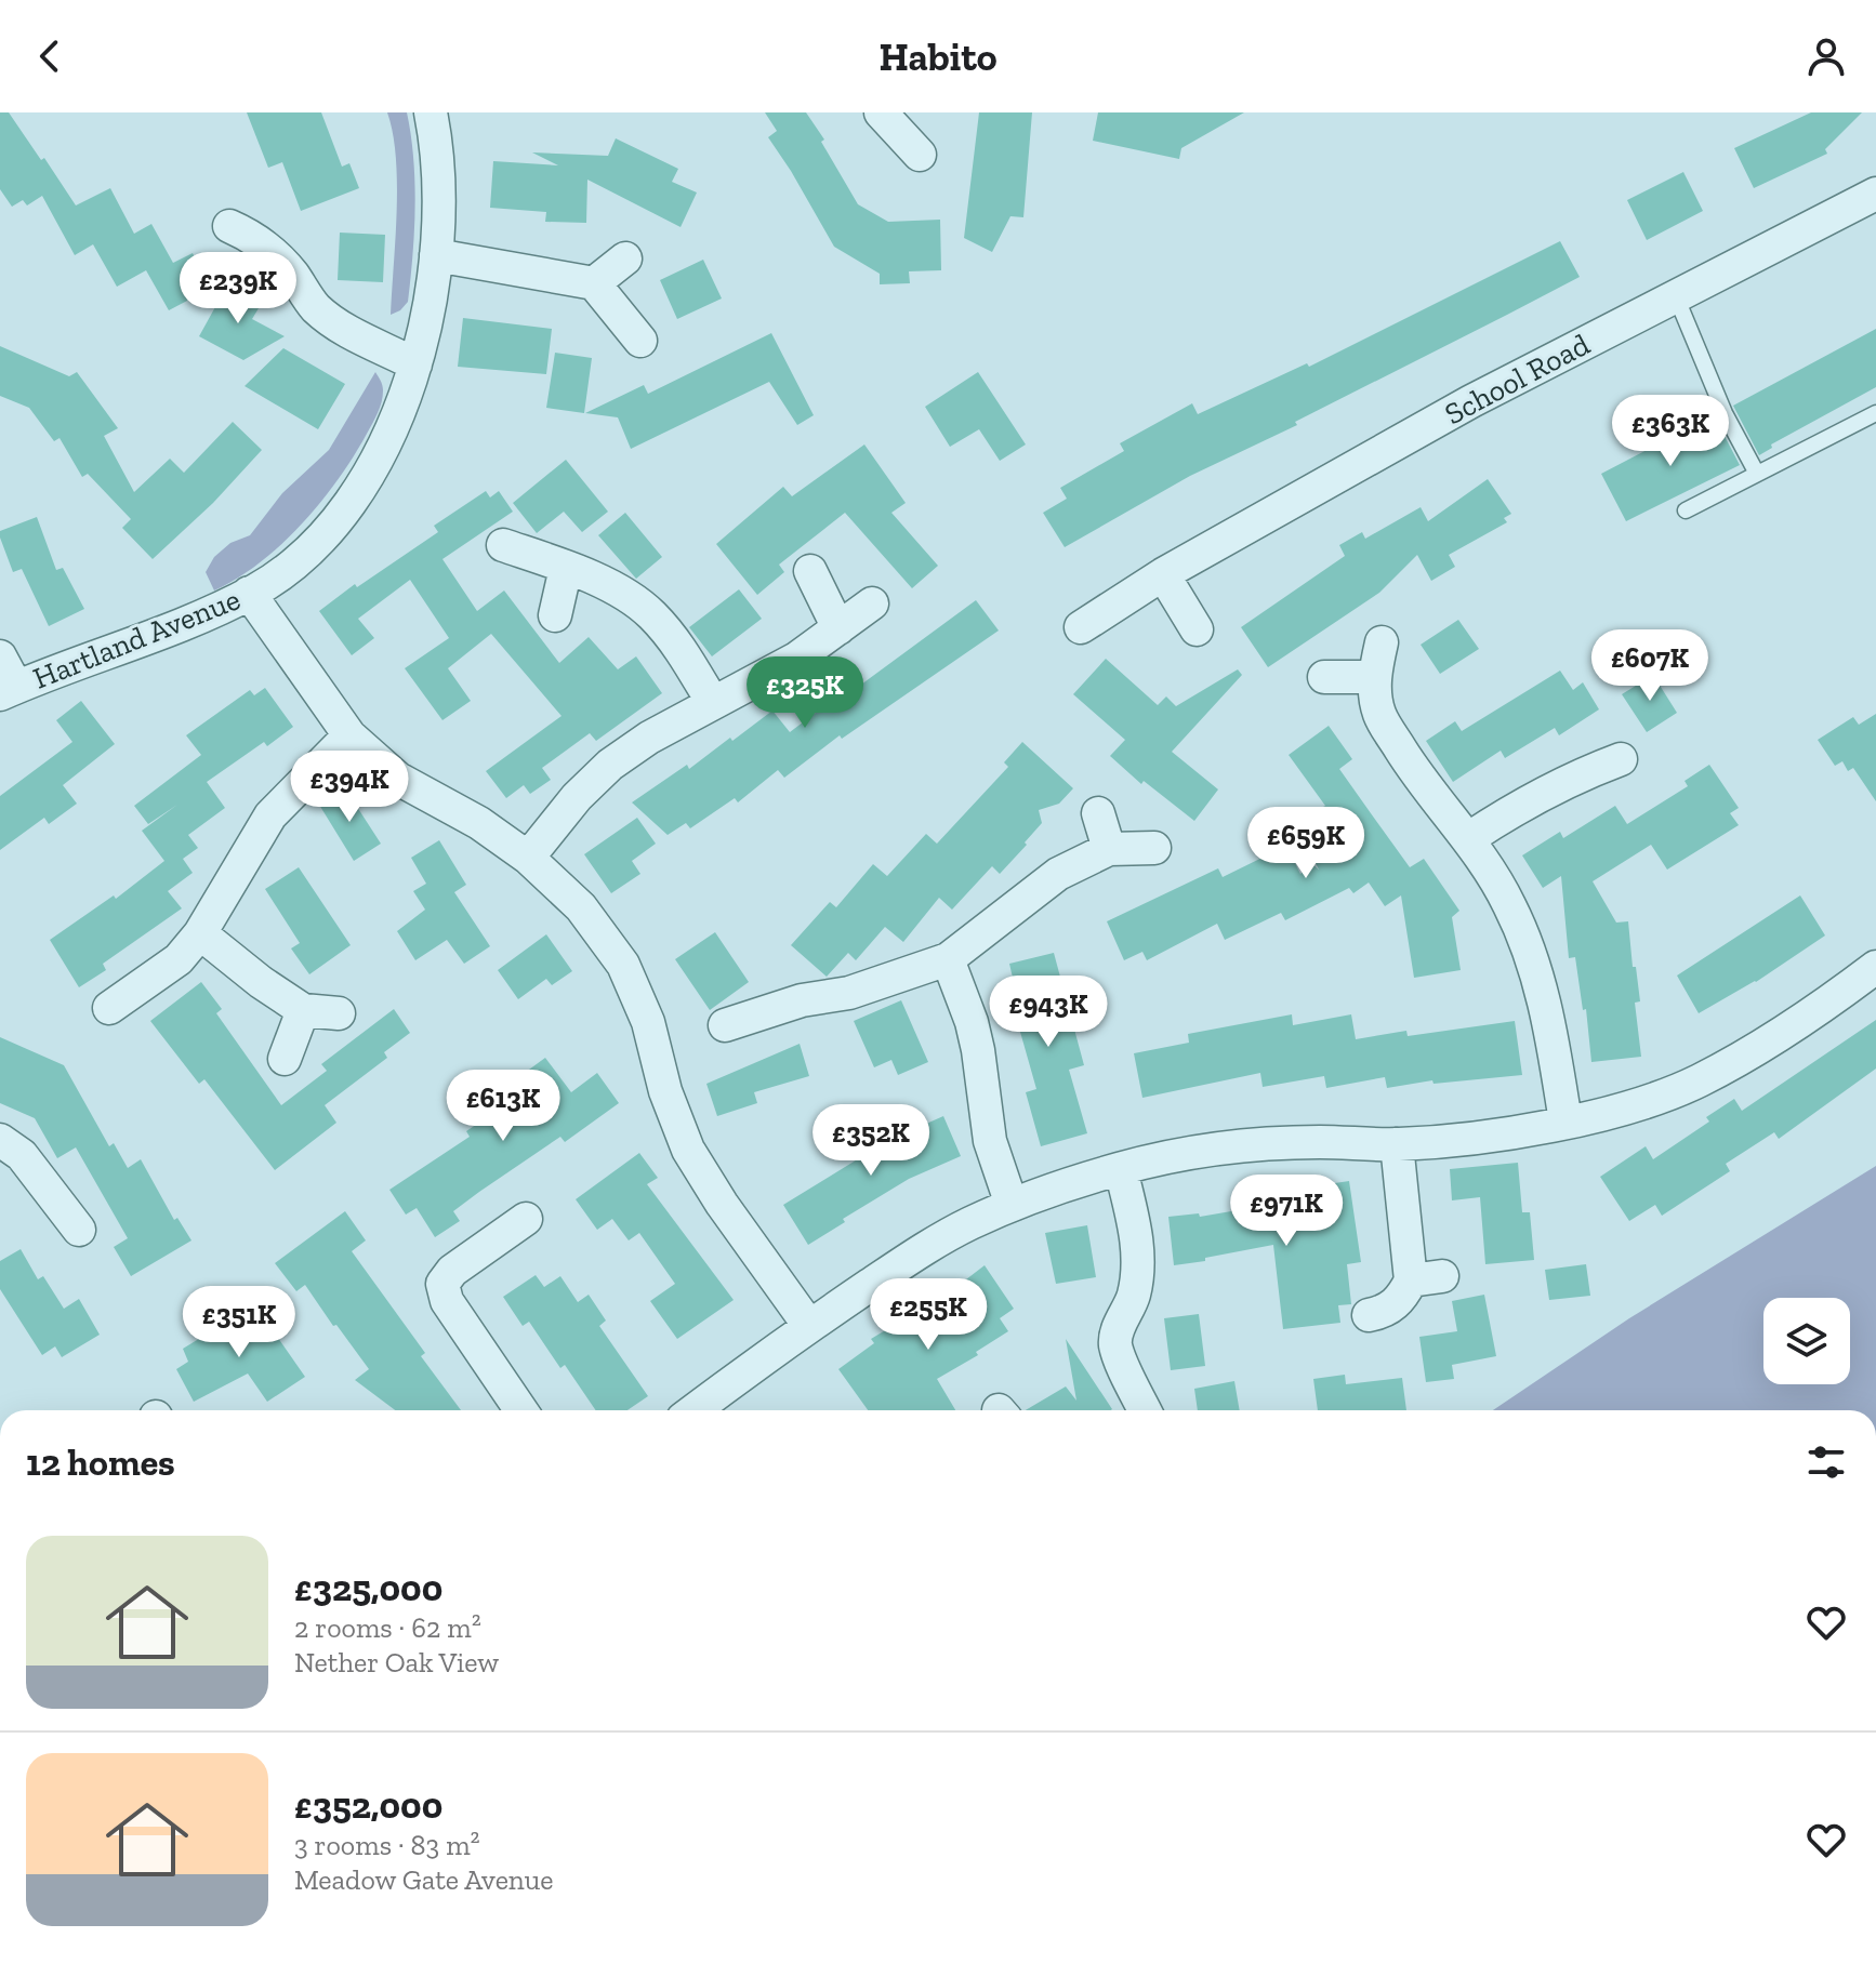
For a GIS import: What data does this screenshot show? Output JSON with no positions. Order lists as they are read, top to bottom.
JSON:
{
  "streets": {
    "street": ["School Road", "Hartland Avenue"]
  },
  "page": {
    "header": "Habito",
    "price": [
      "£239K",
      "£363K",
      "£607K",
      "£325K",
      "£394K",
      "£659K",
      "£943K",
      "£613K",
      "£352K",
      "£971K",
      "£255K",
      "£351K"
    ],
    "heading": "12 homes",
    "list": [
      {
        "name": "£325,000",
        "note": "2 rooms · 62 m² · Nether Oak View"
      },
      {
        "name": "£352,000",
        "note": "3 rooms · 83 m² · Meadow Gate Avenue"
      }
    ]
  }
}
